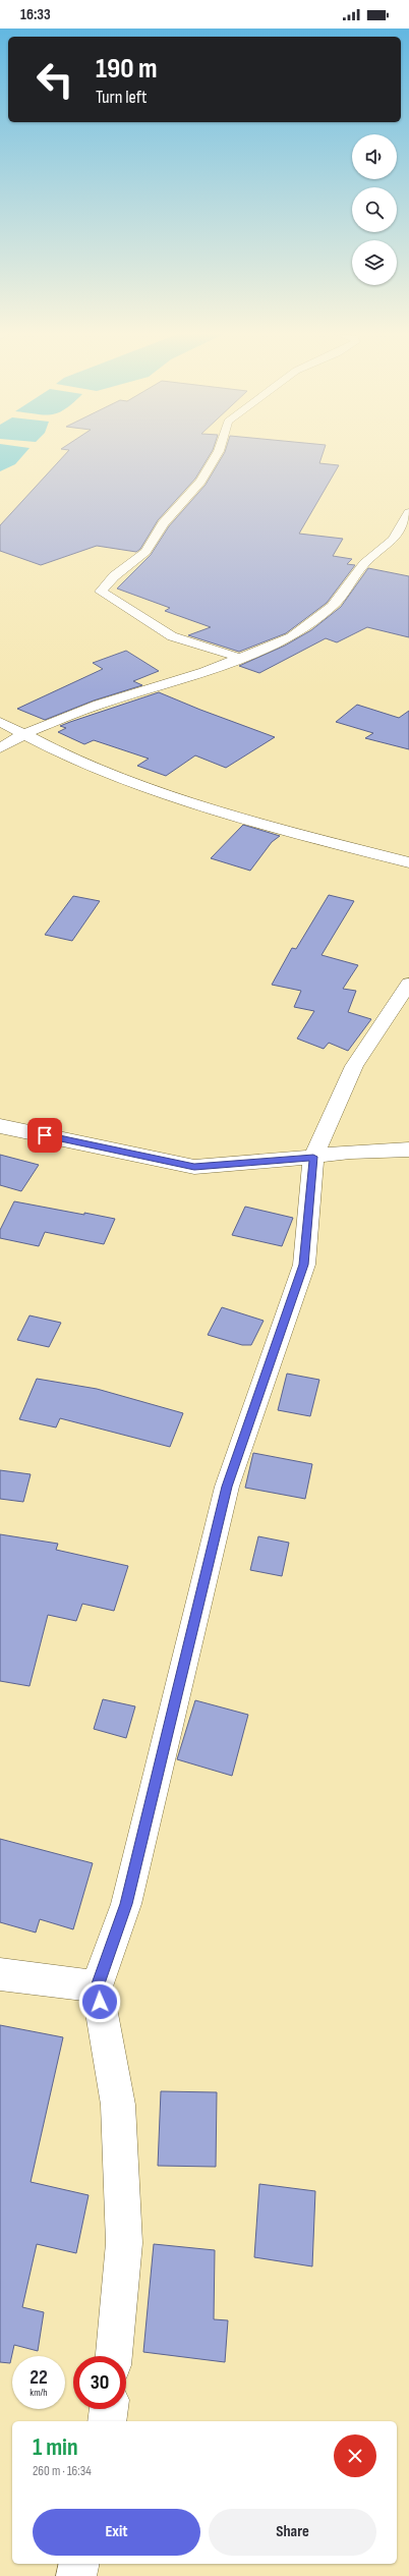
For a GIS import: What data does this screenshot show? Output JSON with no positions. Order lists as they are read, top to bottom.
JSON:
{
  "page": {
    "status": "16:33",
    "turn": ["190 m", "Turn left"],
    "speed": "22 km/h",
    "limit": "30",
    "heading": ["1 min", "260 m · 16:34"],
    "buttons": ["Exit", "Share"]
  }
}
